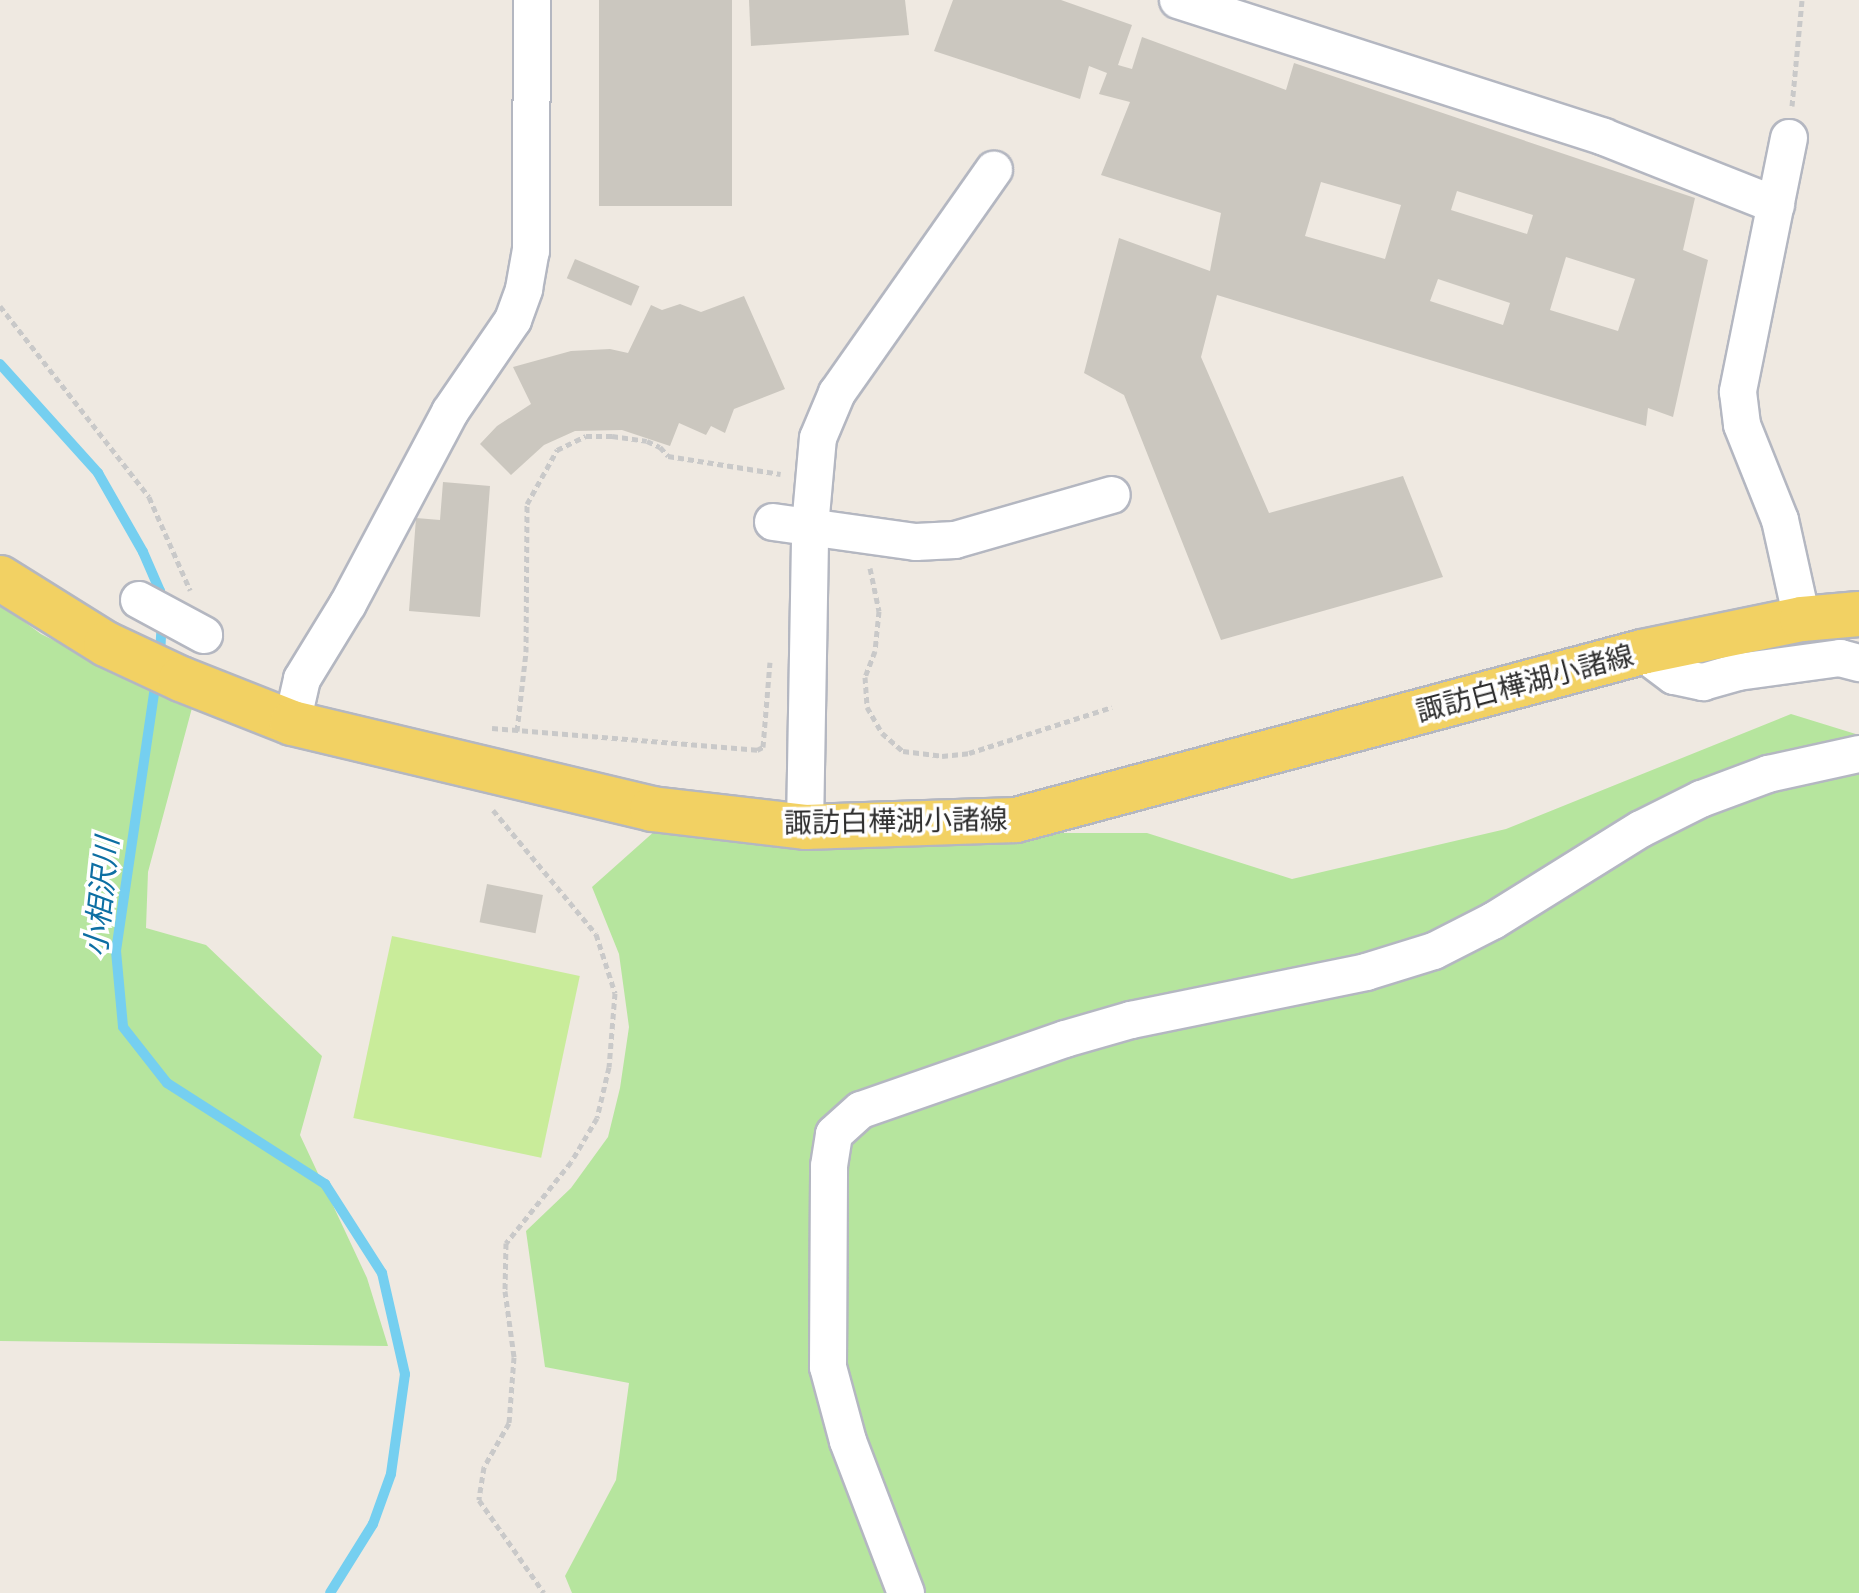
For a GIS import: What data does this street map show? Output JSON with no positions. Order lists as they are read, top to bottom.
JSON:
{
  "streets": {
    "main road": ["諏訪白樺湖小諸線"]
  },
  "water": ["小相沢川"]
}
